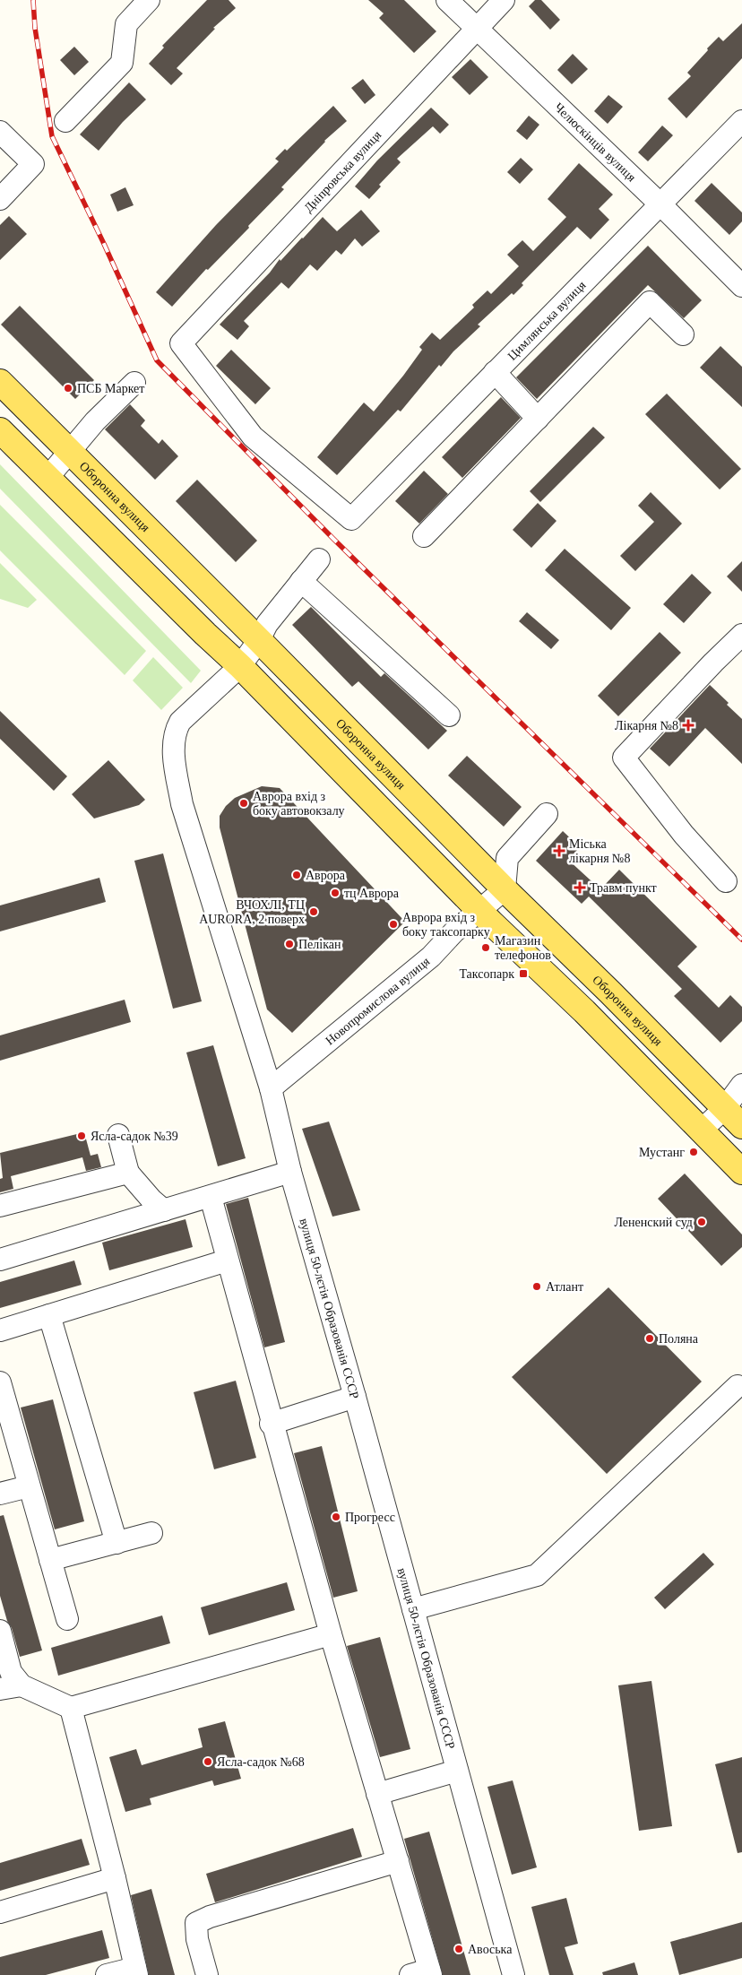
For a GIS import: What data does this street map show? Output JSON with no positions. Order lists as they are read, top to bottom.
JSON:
{
  "streets": {
    "main road": ["Оборонна вулиця"],
    "street": [
      "Челюскінців вулиця",
      "Дніпровська вулиця",
      "Цимлянська вулиця",
      "Новопромислова вулиця",
      "вулиця 50-лєтія Образованія СССР"
    ]
  },
  "crossings": [
    ["Челюскінців вулиця", "Дніпровська вулиця"],
    ["Челюскінців вулиця", "Цимлянська вулиця"],
    ["Дніпровська вулиця", "Цимлянська вулиця"],
    ["Оборонна вулиця", "Новопромислова вулиця"],
    ["Оборонна вулиця", "вулиця 50-лєтія Образованія СССР"],
    ["Новопромислова вулиця", "вулиця 50-лєтія Образованія СССР"]
  ],
  "places": {
    "other": [
      "ПСБ Маркет",
      "Аврора вхід з боку автовокзалу",
      "Аврора",
      "тц Аврора",
      "ВЧОХЛІ, ТЦ AURORA, 2 поверх",
      "Аврора вхід з боку таксопарку",
      "Пелікан",
      "Магазин телефонов",
      "Ясла-садок №39",
      "Мустанг",
      "Лененский суд",
      "Атлант",
      "Поляна",
      "Прогресс",
      "Ясла-садок №68",
      "Авоська"
    ],
    "health": ["Лікарня №8", "Міська лікарня №8", "Травм пункт"],
    "transit": ["Таксопарк"]
  }
}
